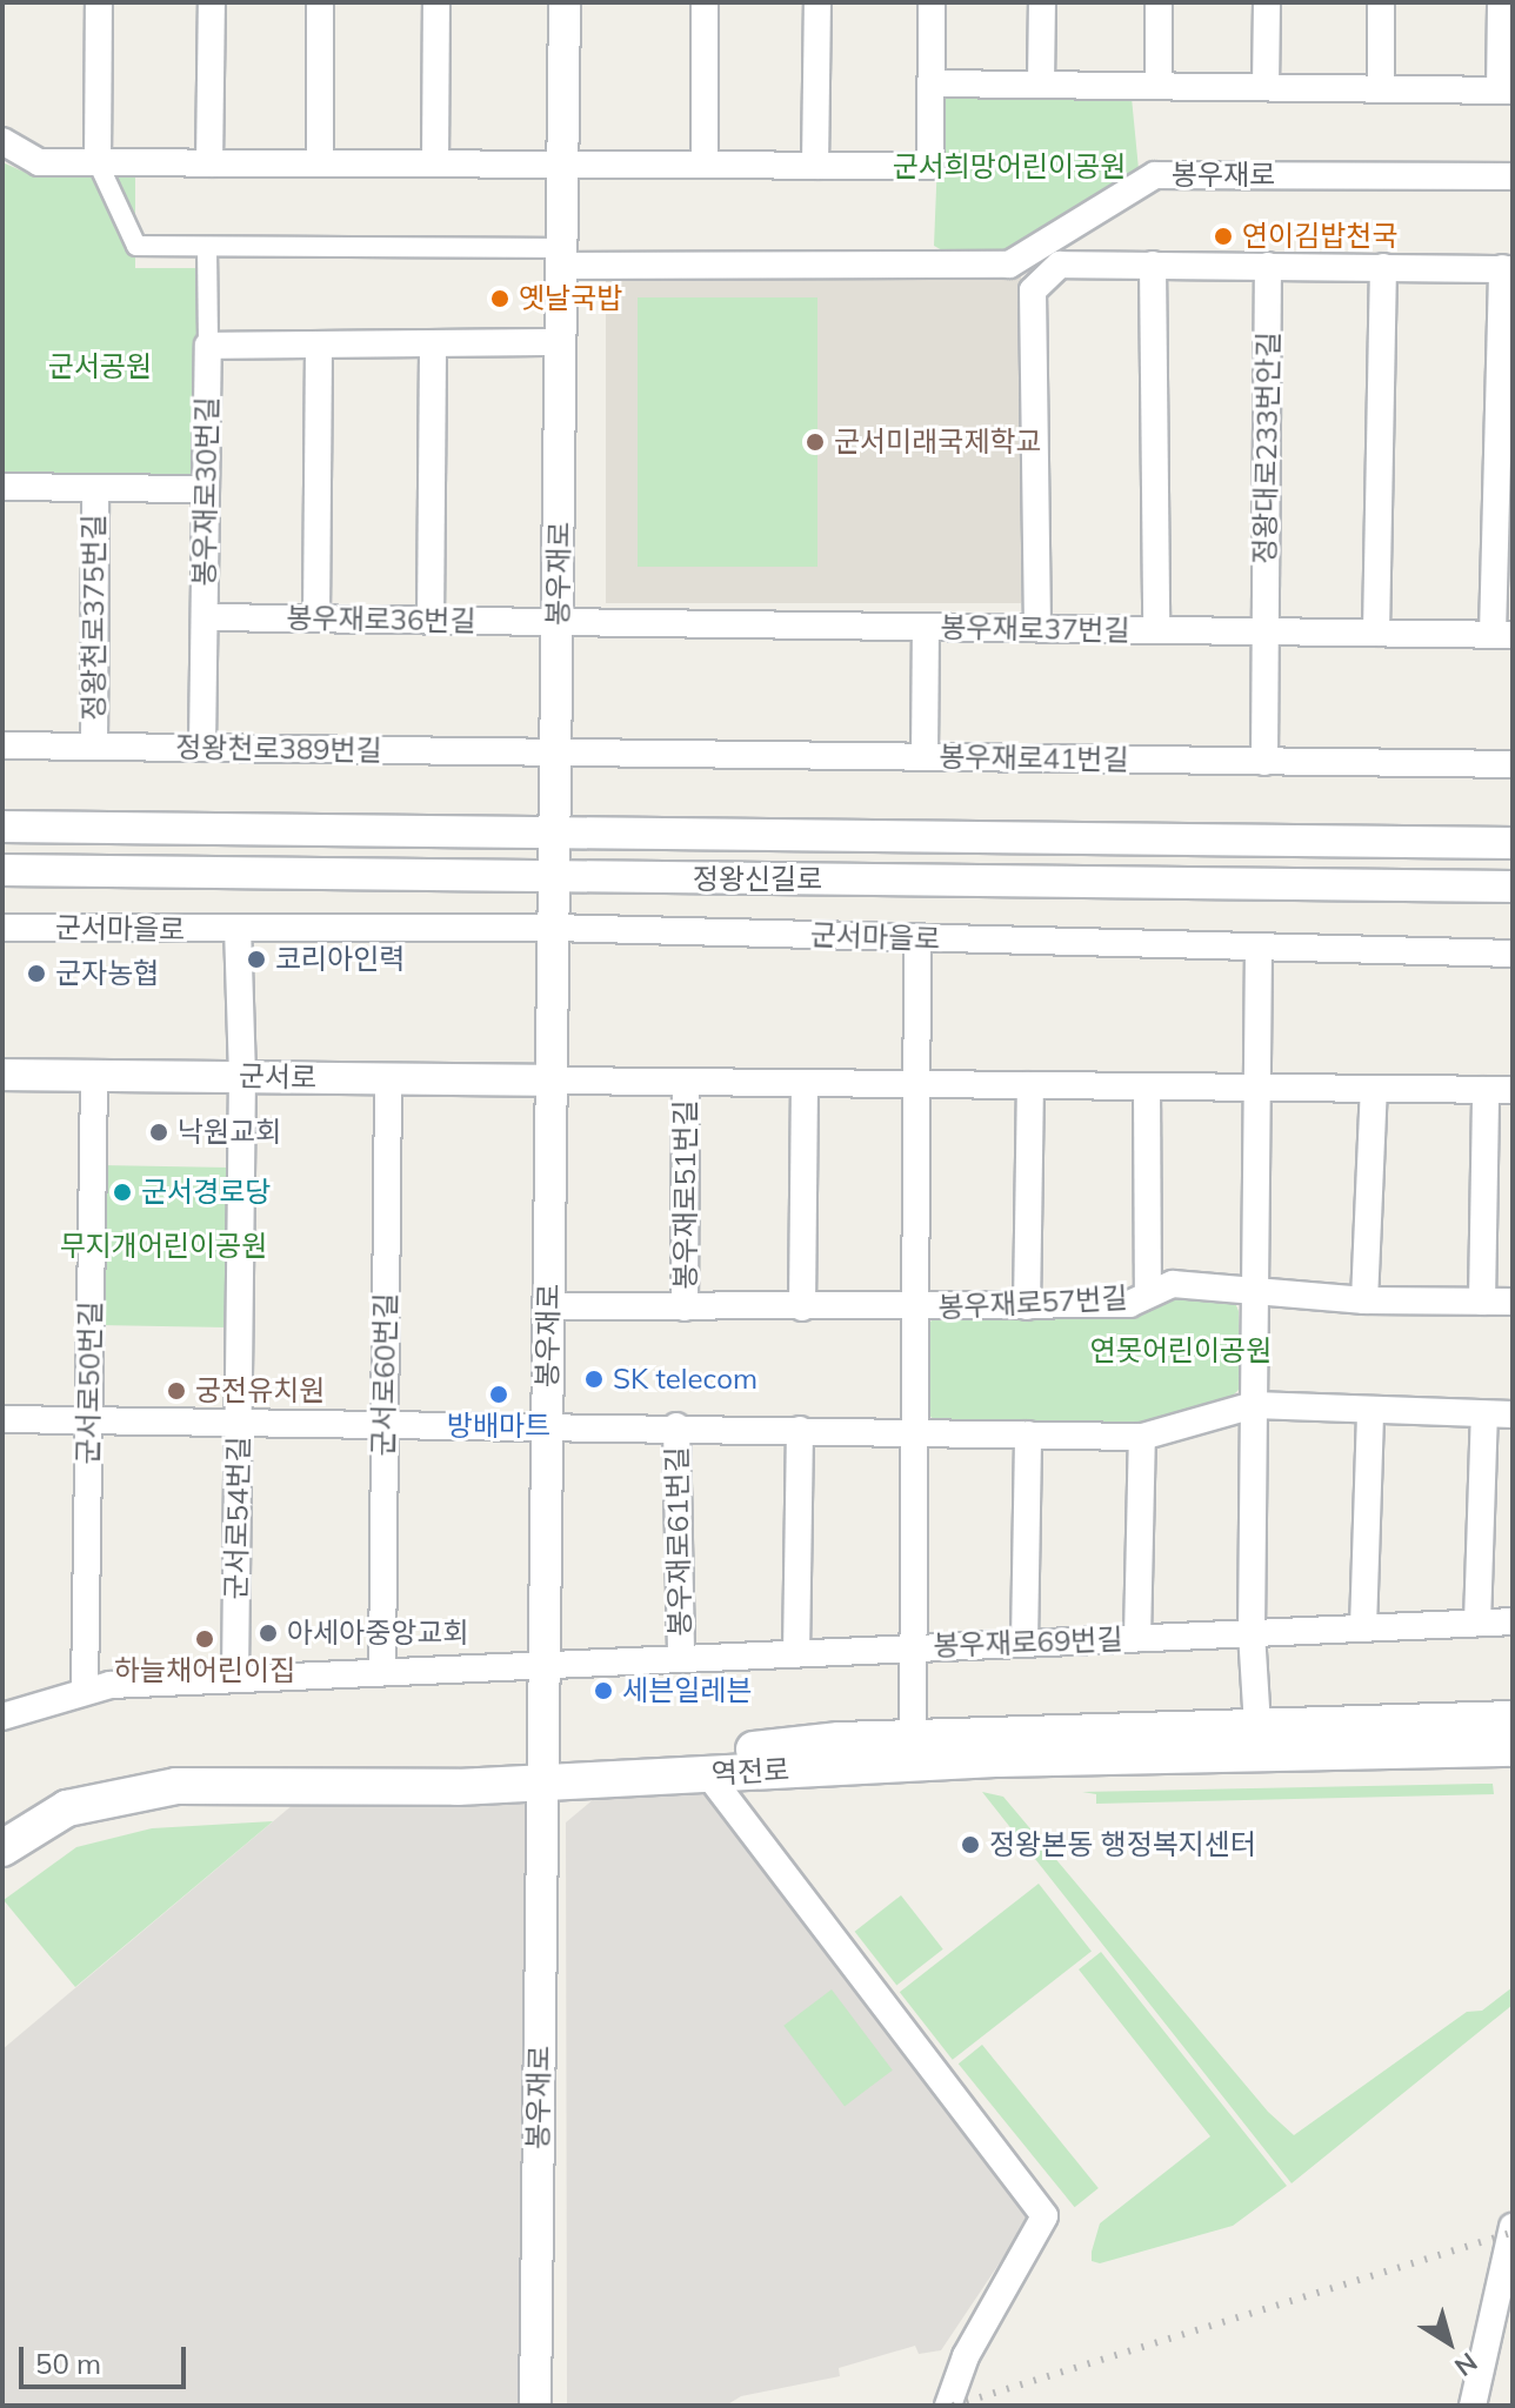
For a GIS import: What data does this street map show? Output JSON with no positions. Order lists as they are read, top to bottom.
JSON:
{
  "streets": {
    "main road": ["역전로"],
    "street": [
      "봉우재로",
      "정왕대로233번안길",
      "봉우재로30번길",
      "정왕천로375번길",
      "봉우재로36번길",
      "봉우재로37번길",
      "정왕천로389번길",
      "봉우재로41번길",
      "정왕신길로",
      "군서마을로",
      "군서로",
      "봉우재로51번길",
      "봉우재로57번길",
      "군서로60번길",
      "군서로50번길",
      "군서로54번길",
      "봉우재로61번길",
      "봉우재로69번길"
    ]
  },
  "crossings": [
    ["봉우재로", "봉우재로36번길"],
    ["봉우재로", "봉우재로37번길"],
    ["봉우재로", "정왕천로389번길"],
    ["봉우재로", "봉우재로41번길"],
    ["봉우재로", "정왕신길로"],
    ["봉우재로", "군서마을로"],
    ["봉우재로", "군서로"],
    ["봉우재로", "봉우재로51번길"],
    ["봉우재로", "봉우재로57번길"],
    ["봉우재로", "봉우재로61번길"],
    ["봉우재로", "봉우재로69번길"],
    ["봉우재로", "역전로"],
    ["정왕대로233번안길", "봉우재로37번길"],
    ["정왕대로233번안길", "봉우재로41번길"],
    ["봉우재로30번길", "정왕천로375번길"],
    ["봉우재로30번길", "봉우재로36번길"],
    ["봉우재로30번길", "정왕천로389번길"],
    ["정왕천로375번길", "정왕천로389번길"],
    ["봉우재로36번길", "봉우재로37번길"],
    ["정왕천로389번길", "봉우재로41번길"],
    ["군서로", "봉우재로51번길"],
    ["군서로", "군서로60번길"],
    ["군서로", "군서로50번길"],
    ["군서로", "군서로54번길"],
    ["봉우재로51번길", "봉우재로57번길"],
    ["군서로60번길", "봉우재로61번길"],
    ["군서로60번길", "봉우재로69번길"],
    ["군서로50번길", "봉우재로61번길"],
    ["군서로50번길", "봉우재로69번길"],
    ["군서로54번길", "봉우재로61번길"],
    ["군서로54번길", "봉우재로69번길"],
    ["봉우재로61번길", "봉우재로69번길"]
  ],
  "parks": [
    "군서희망어린이공원",
    "군서공원",
    "무지개어린이공원",
    "연못어린이공원"
  ],
  "places": [
    "연이김밥천국",
    "옛날국밥",
    "군서미래국제학교",
    "코리아인력",
    "군자농협",
    "낙원교회",
    "군서경로당",
    "SK telecom",
    "궁전유치원",
    "방배마트",
    "아세아중앙교회",
    "하늘채어린이집",
    "세븐일레븐",
    "정왕본동 행정복지센터"
  ],
  "scale_bar": "50 m",
  "north": "bottom right"
}
